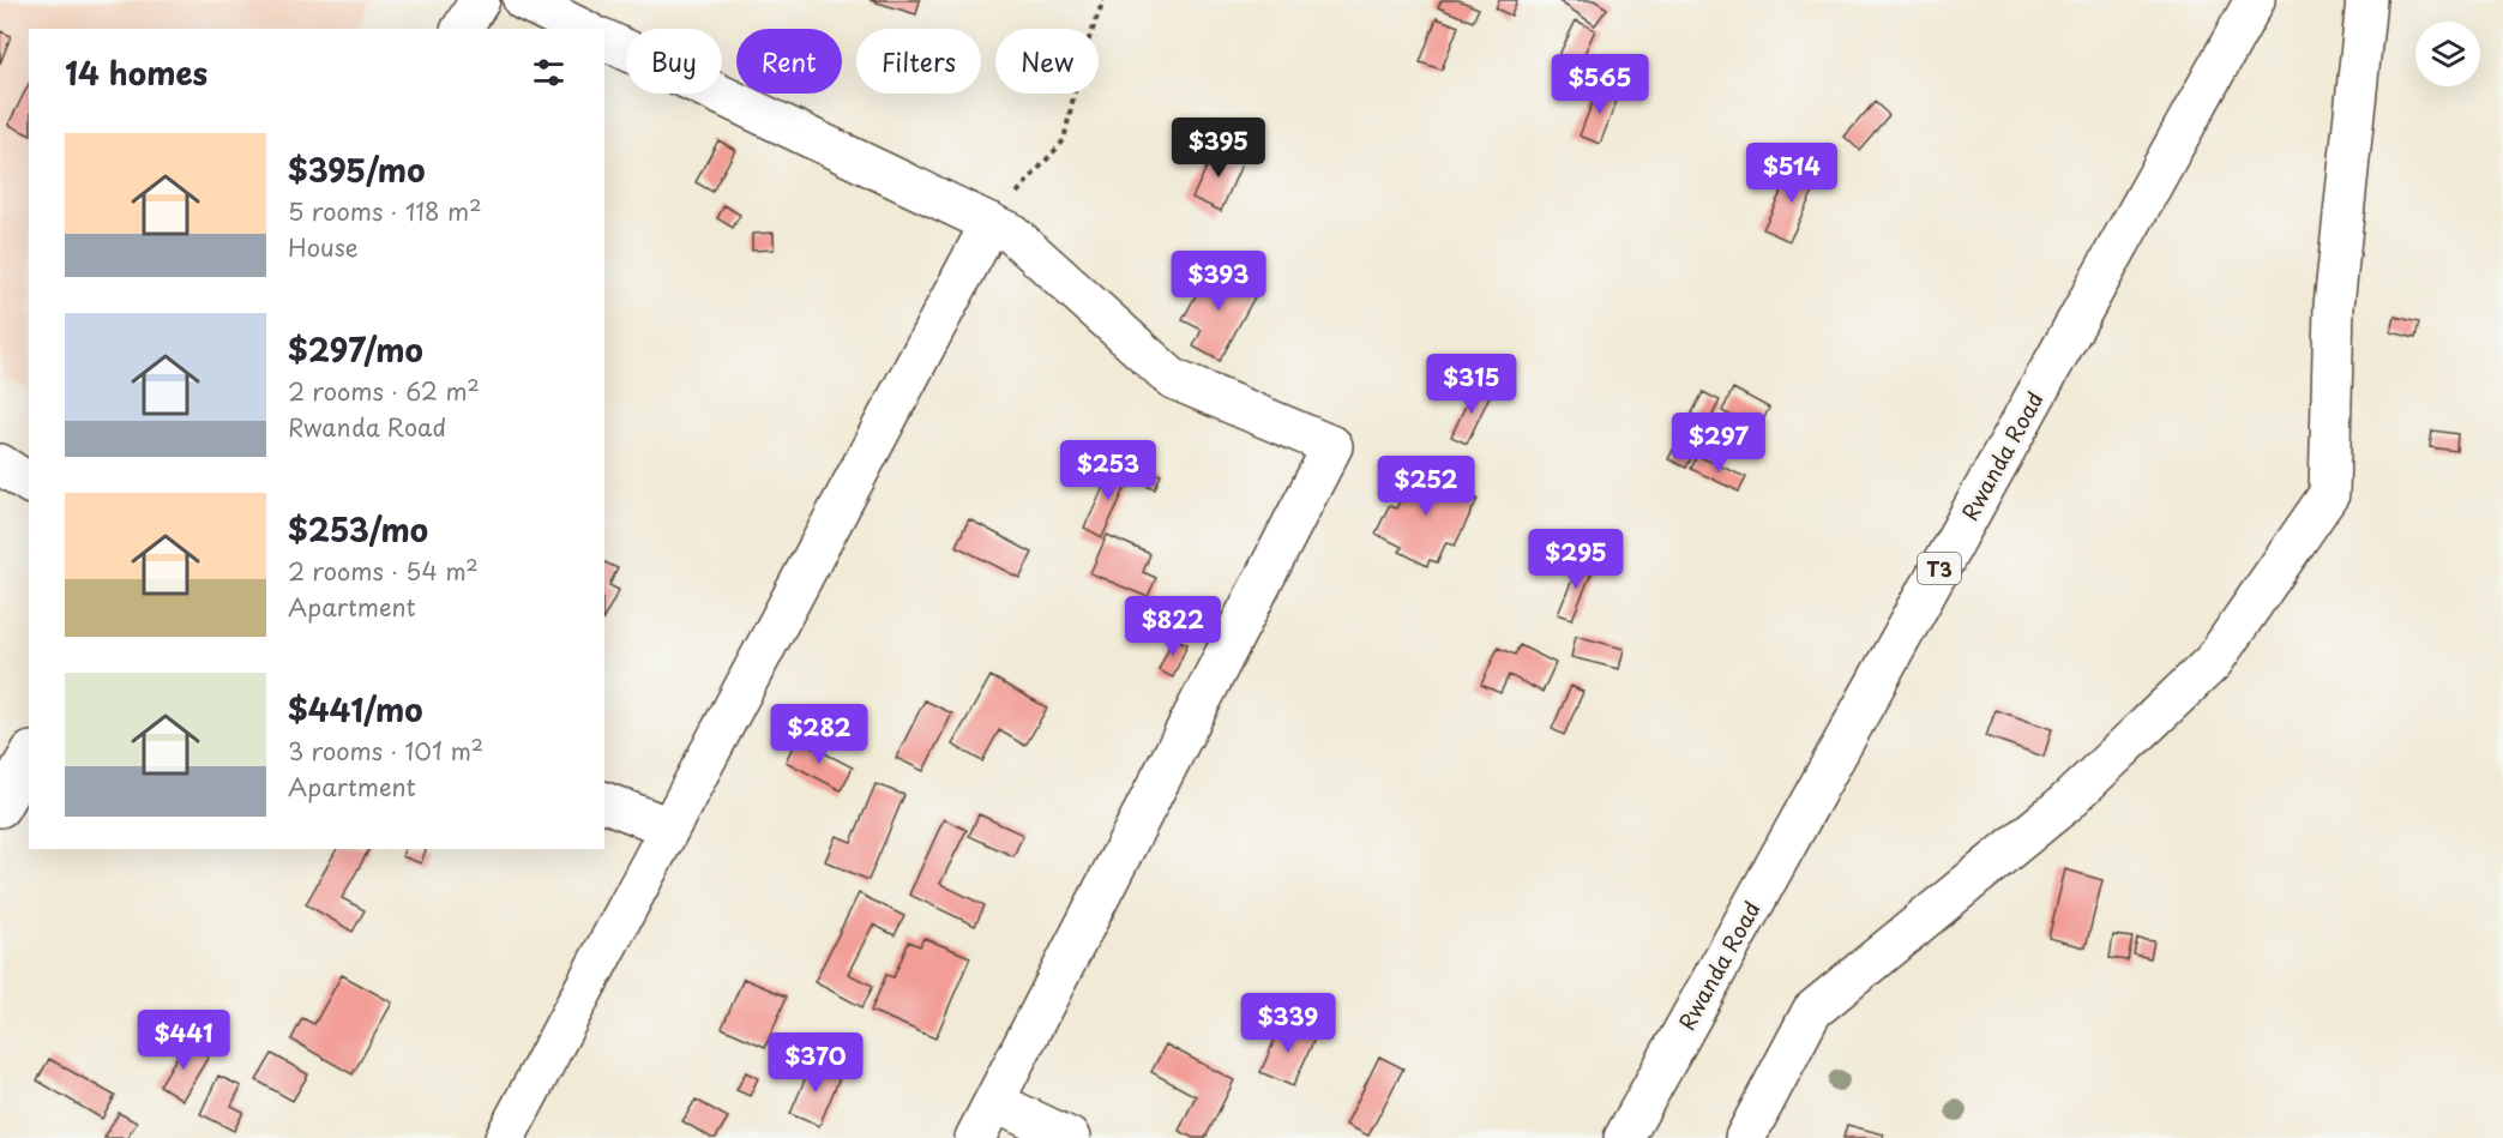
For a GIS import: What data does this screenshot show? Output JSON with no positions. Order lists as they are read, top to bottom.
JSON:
{
  "streets": {
    "main road": ["Rwanda Road", "T3"]
  },
  "page": {
    "chip": [
      "Buy",
      "Rent",
      "Filters",
      "New"
    ],
    "heading": "14 homes",
    "price": [
      "$565",
      "$395",
      "$514",
      "$393",
      "$315",
      "$297",
      "$253",
      "$252",
      "$295",
      "$822",
      "$282",
      "$339",
      "$441",
      "$370"
    ],
    "list": [
      {
        "name": "$395/mo",
        "note": "5 rooms · 118 m² · House"
      },
      {
        "name": "$297/mo",
        "note": "2 rooms · 62 m² · Rwanda Road"
      },
      {
        "name": "$253/mo",
        "note": "2 rooms · 54 m² · Apartment"
      },
      {
        "name": "$441/mo",
        "note": "3 rooms · 101 m² · Apartment"
      }
    ]
  }
}
